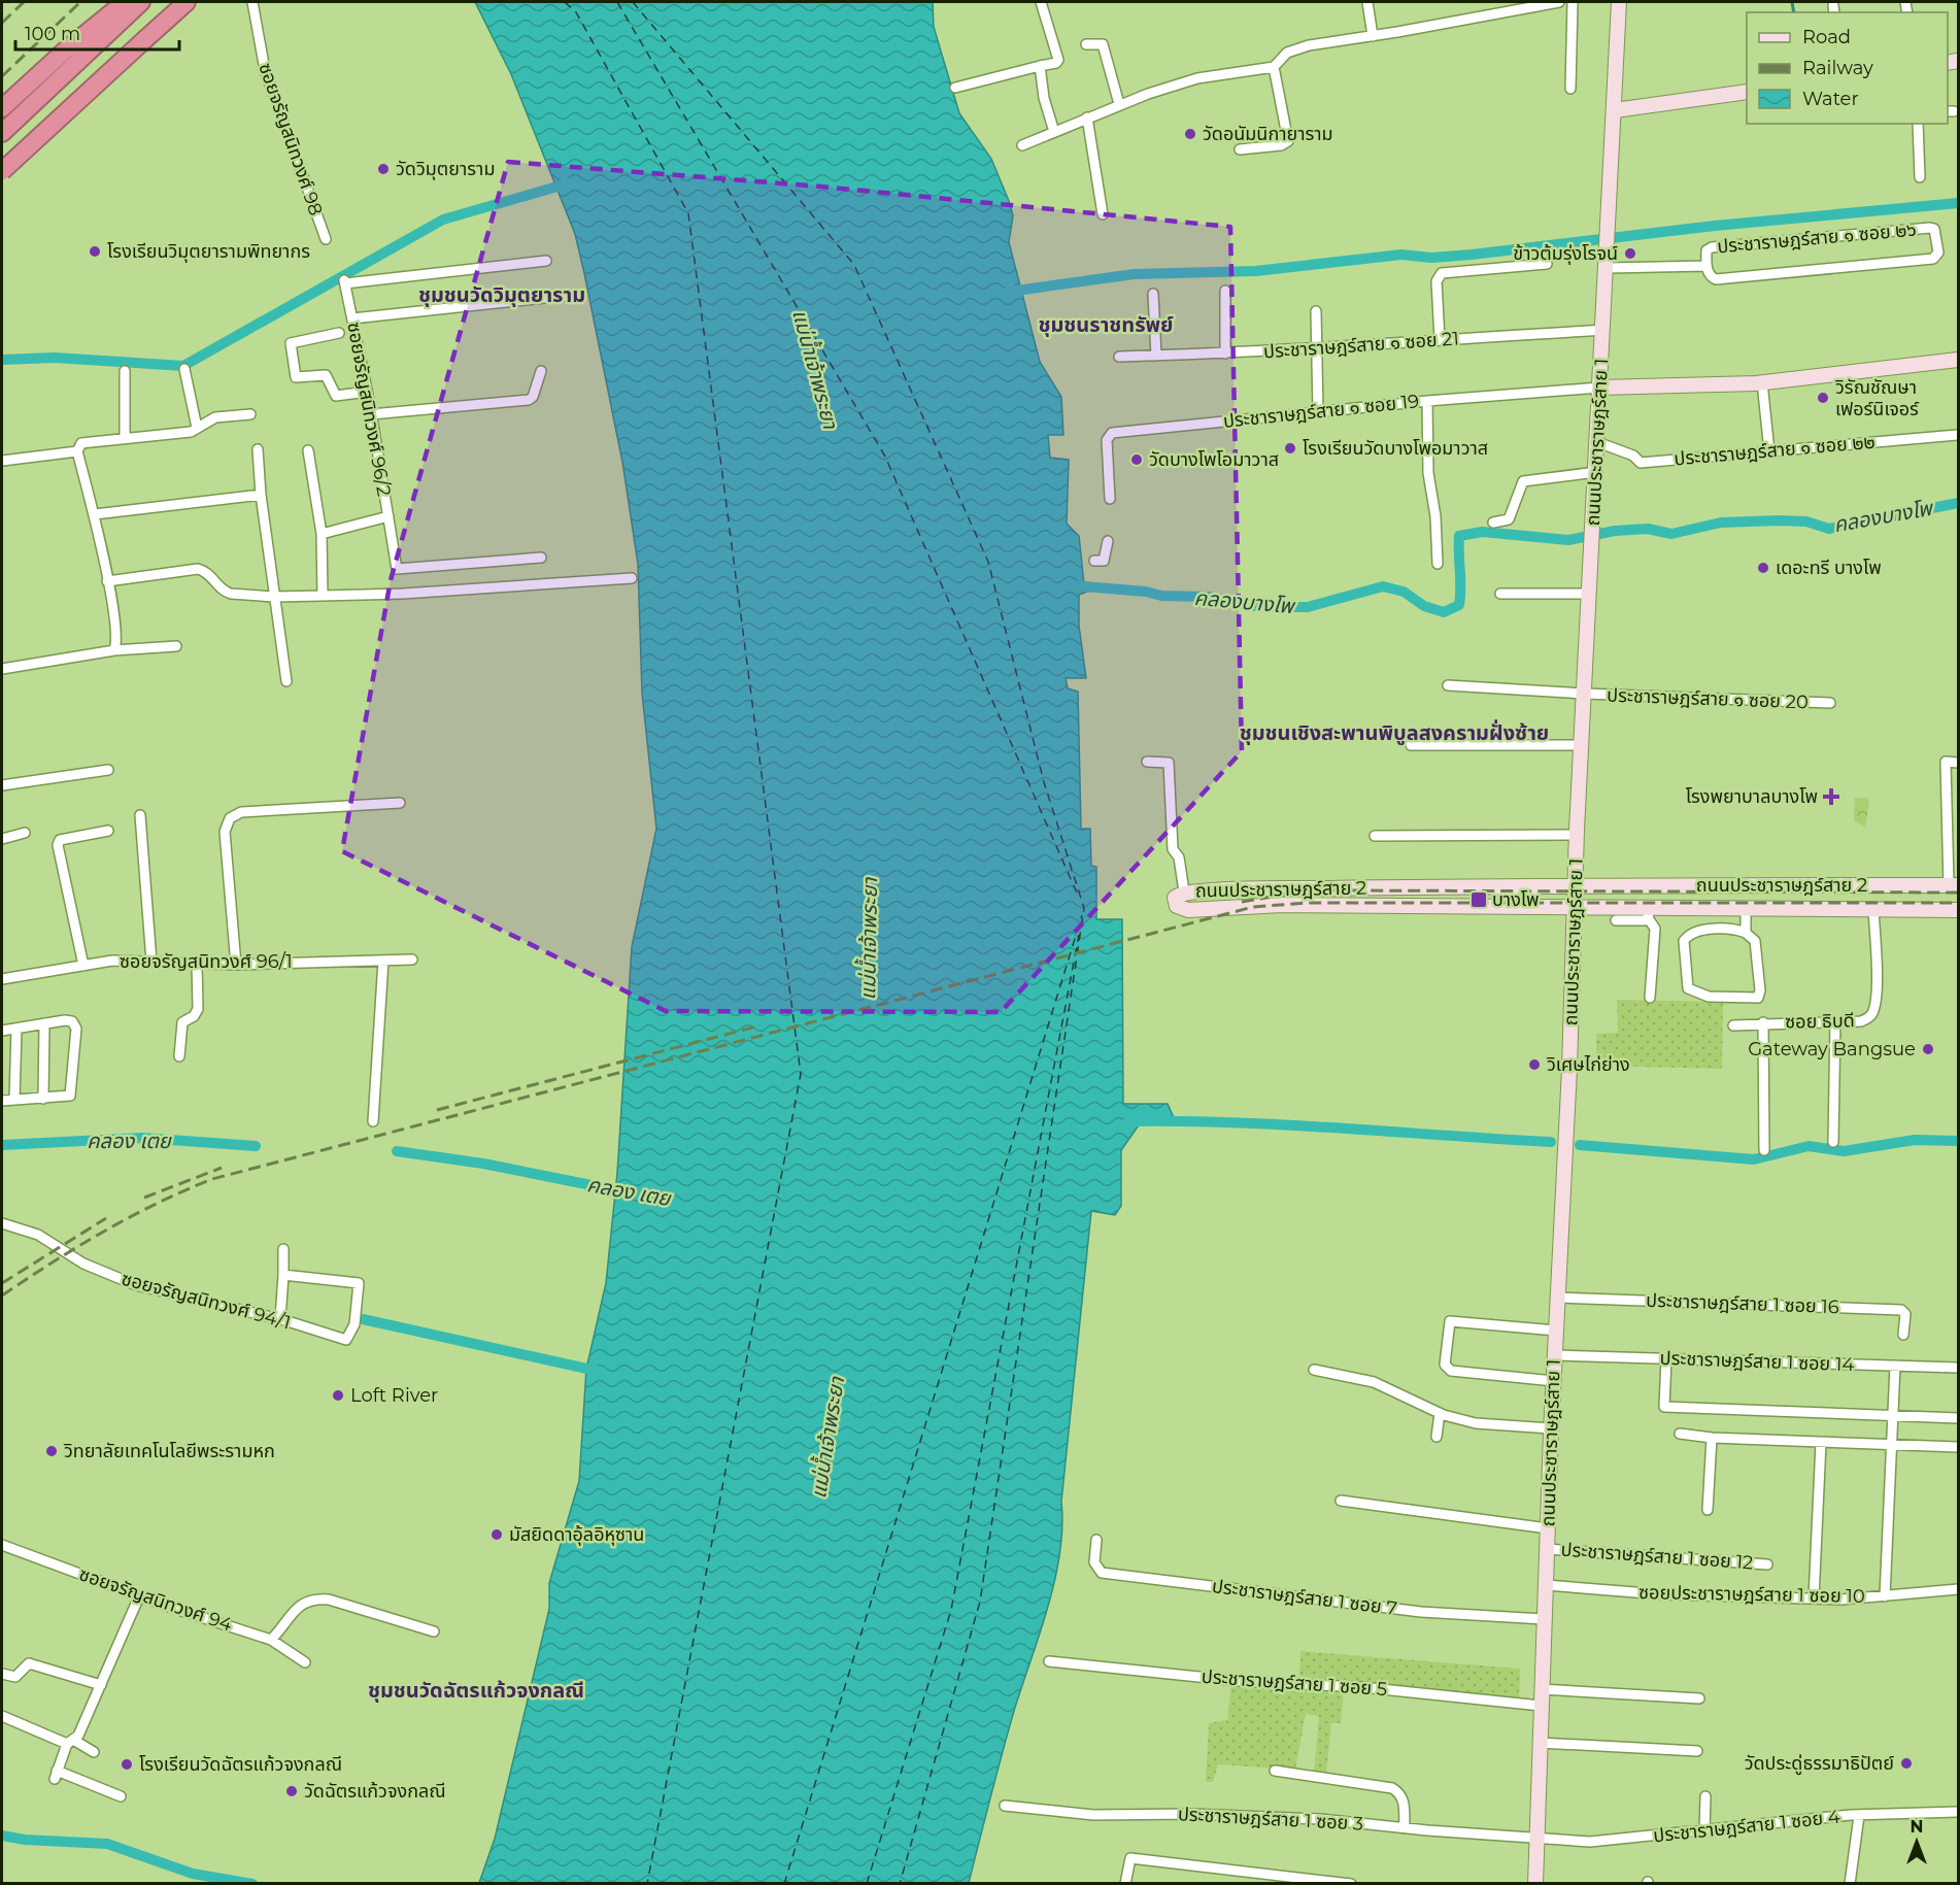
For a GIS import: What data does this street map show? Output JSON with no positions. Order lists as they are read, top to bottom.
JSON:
{
  "streets": {
    "main road": ["ถนนประชาราษฎร์สาย 1", "ถนนประชาราษฎร์สาย 2"],
    "street": [
      "ซอยจรัญสนิทวงศ์ 98",
      "ประชาราษฎร์สาย ๑ ซอย ๒๖",
      "ประชาราษฎร์สาย ๑ ซอย 21",
      "ซอยจรัญสนิทวงศ์ 96/2",
      "ประชาราษฎร์สาย ๑ ซอย 19",
      "ประชาราษฎร์สาย ๑ ซอย ๒๒",
      "ประชาราษฎร์สาย ๑ ซอย 20",
      "ซอยจรัญสนิทวงศ์ 96/1",
      "ซอย ธิบดี",
      "ซอยจรัญสนิทวงศ์ 94/1",
      "ประชาราษฎร์สาย 1 ซอย 16",
      "ประชาราษฎร์สาย 1 ซอย 14",
      "ประชาราษฎร์สาย 1 ซอย 12",
      "ซอยประชาราษฎร์สาย 1 ซอย 10",
      "ประชาราษฎร์สาย 1 ซอย 7",
      "ซอยจรัญสนิทวงศ์ 94",
      "ประชาราษฎร์สาย 1 ซอย 5",
      "ประชาราษฎร์สาย 1 ซอย 3",
      "ประชาราษฎร์สาย 1 ซอย 4"
    ]
  },
  "crossings": [
    ["ประชาราษฎร์สาย ๑ ซอย ๒๖", "ถนนประชาราษฎร์สาย 1"],
    ["ประชาราษฎร์สาย ๑ ซอย 21", "ถนนประชาราษฎร์สาย 1"],
    ["ประชาราษฎร์สาย ๑ ซอย 19", "ถนนประชาราษฎร์สาย 1"],
    ["ถนนประชาราษฎร์สาย 1", "ประชาราษฎร์สาย ๑ ซอย ๒๒"],
    ["ถนนประชาราษฎร์สาย 1", "ประชาราษฎร์สาย ๑ ซอย 20"],
    ["ถนนประชาราษฎร์สาย 1", "ถนนประชาราษฎร์สาย 2"],
    ["ถนนประชาราษฎร์สาย 1", "ประชาราษฎร์สาย 1 ซอย 16"],
    ["ถนนประชาราษฎร์สาย 1", "ประชาราษฎร์สาย 1 ซอย 14"],
    ["ถนนประชาราษฎร์สาย 1", "ประชาราษฎร์สาย 1 ซอย 12"],
    ["ถนนประชาราษฎร์สาย 1", "ซอยประชาราษฎร์สาย 1 ซอย 10"],
    ["ถนนประชาราษฎร์สาย 1", "ประชาราษฎร์สาย 1 ซอย 7"],
    ["ถนนประชาราษฎร์สาย 1", "ประชาราษฎร์สาย 1 ซอย 5"],
    ["ถนนประชาราษฎร์สาย 1", "ประชาราษฎร์สาย 1 ซอย 3"],
    ["ถนนประชาราษฎร์สาย 1", "ประชาราษฎร์สาย 1 ซอย 4"],
    ["ถนนประชาราษฎร์สาย 2", "ซอย ธิบดี"],
    ["ประชาราษฎร์สาย 1 ซอย 3", "ประชาราษฎร์สาย 1 ซอย 4"]
  ],
  "districts": [
    "ชุมชนวัดวิมุตยาราม",
    "ชุมชนราชทรัพย์",
    "ชุมชนเชิงสะพานพิบูลสงครามฝั่งซ้าย",
    "ชุมชนวัดฉัตรแก้วจงกลณี"
  ],
  "water": ["แม่น้ำเจ้าพระยา", "คลองบางโพ", "คลอง เตย"],
  "places": {
    "other": [
      "วัดอนัมนิกายาราม",
      "วัดวิมุตยาราม",
      "โรงเรียนวิมุตยารามพิทยากร",
      "ข้าวต้มรุ่งโรจน์",
      "วิรัณชัณษา เฟอร์นิเจอร์",
      "โรงเรียนวัดบางโพอมาวาส",
      "วัดบางโพโอมาวาส",
      "เดอะทรี บางโพ",
      "Gateway Bangsue",
      "วิเศษไก่ย่าง",
      "Loft River",
      "วิทยาลัยเทคโนโลยีพระรามหก",
      "มัสยิดดาอุ้ลอิหุซาน",
      "วัดประดู่ธรรมาธิปัตย์",
      "โรงเรียนวัดฉัตรแก้วจงกลณี",
      "วัดฉัตรแก้วจงกลณี"
    ],
    "health": ["โรงพยาบาลบางโพ"],
    "transit": ["บางโพ"]
  },
  "legend": ["Road", "Railway", "Water"],
  "scale_bar": "100 m",
  "north": "top"
}
